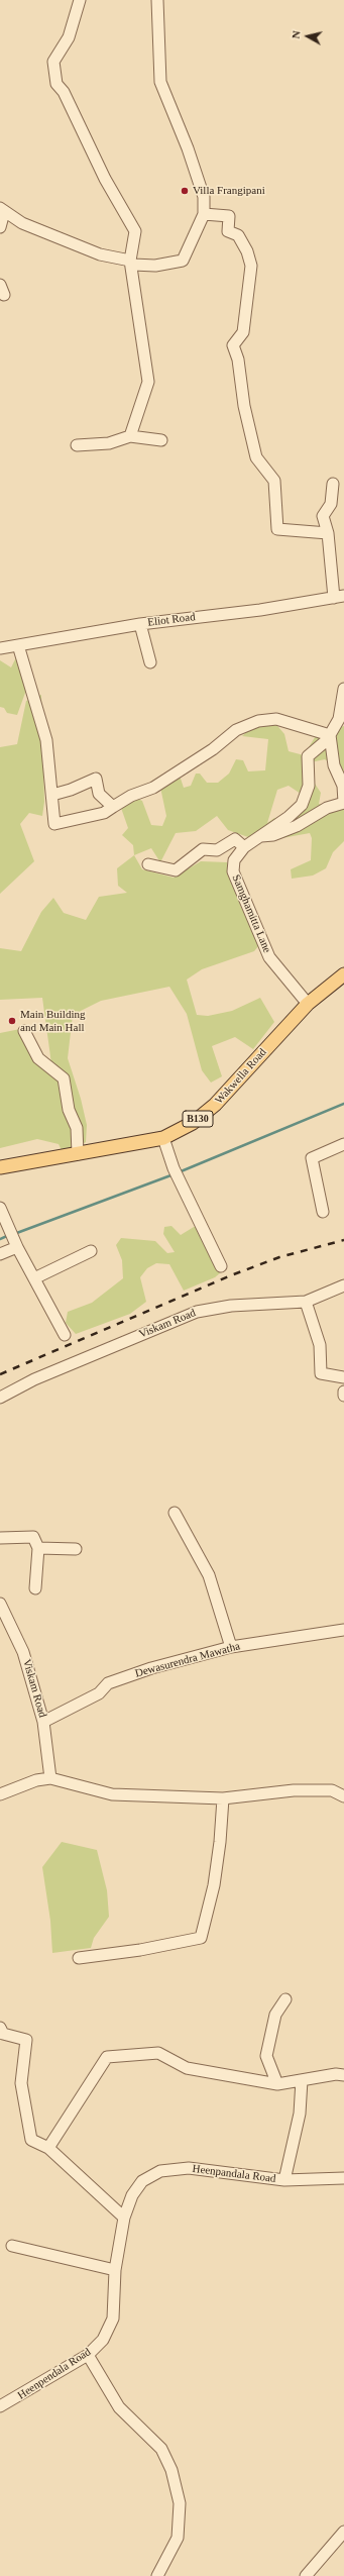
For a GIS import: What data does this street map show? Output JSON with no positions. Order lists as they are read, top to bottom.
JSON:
{
  "streets": {
    "main road": ["Wakwella Road", "B130"],
    "street": [
      "Eliot Road",
      "Samghamitta Lane",
      "Viskam Road",
      "Dewasurendra Mawatha",
      "Heenpandala Road",
      "Heenpendala Road"
    ]
  },
  "crossings": [
    ["Samghamitta Lane", "Wakwella Road"],
    ["Viskam Road", "Dewasurendra Mawatha"],
    ["Heenpandala Road", "Heenpendala Road"]
  ],
  "places": ["Villa Frangipani", "Main Building and Main Hall"],
  "north": "left"
}
